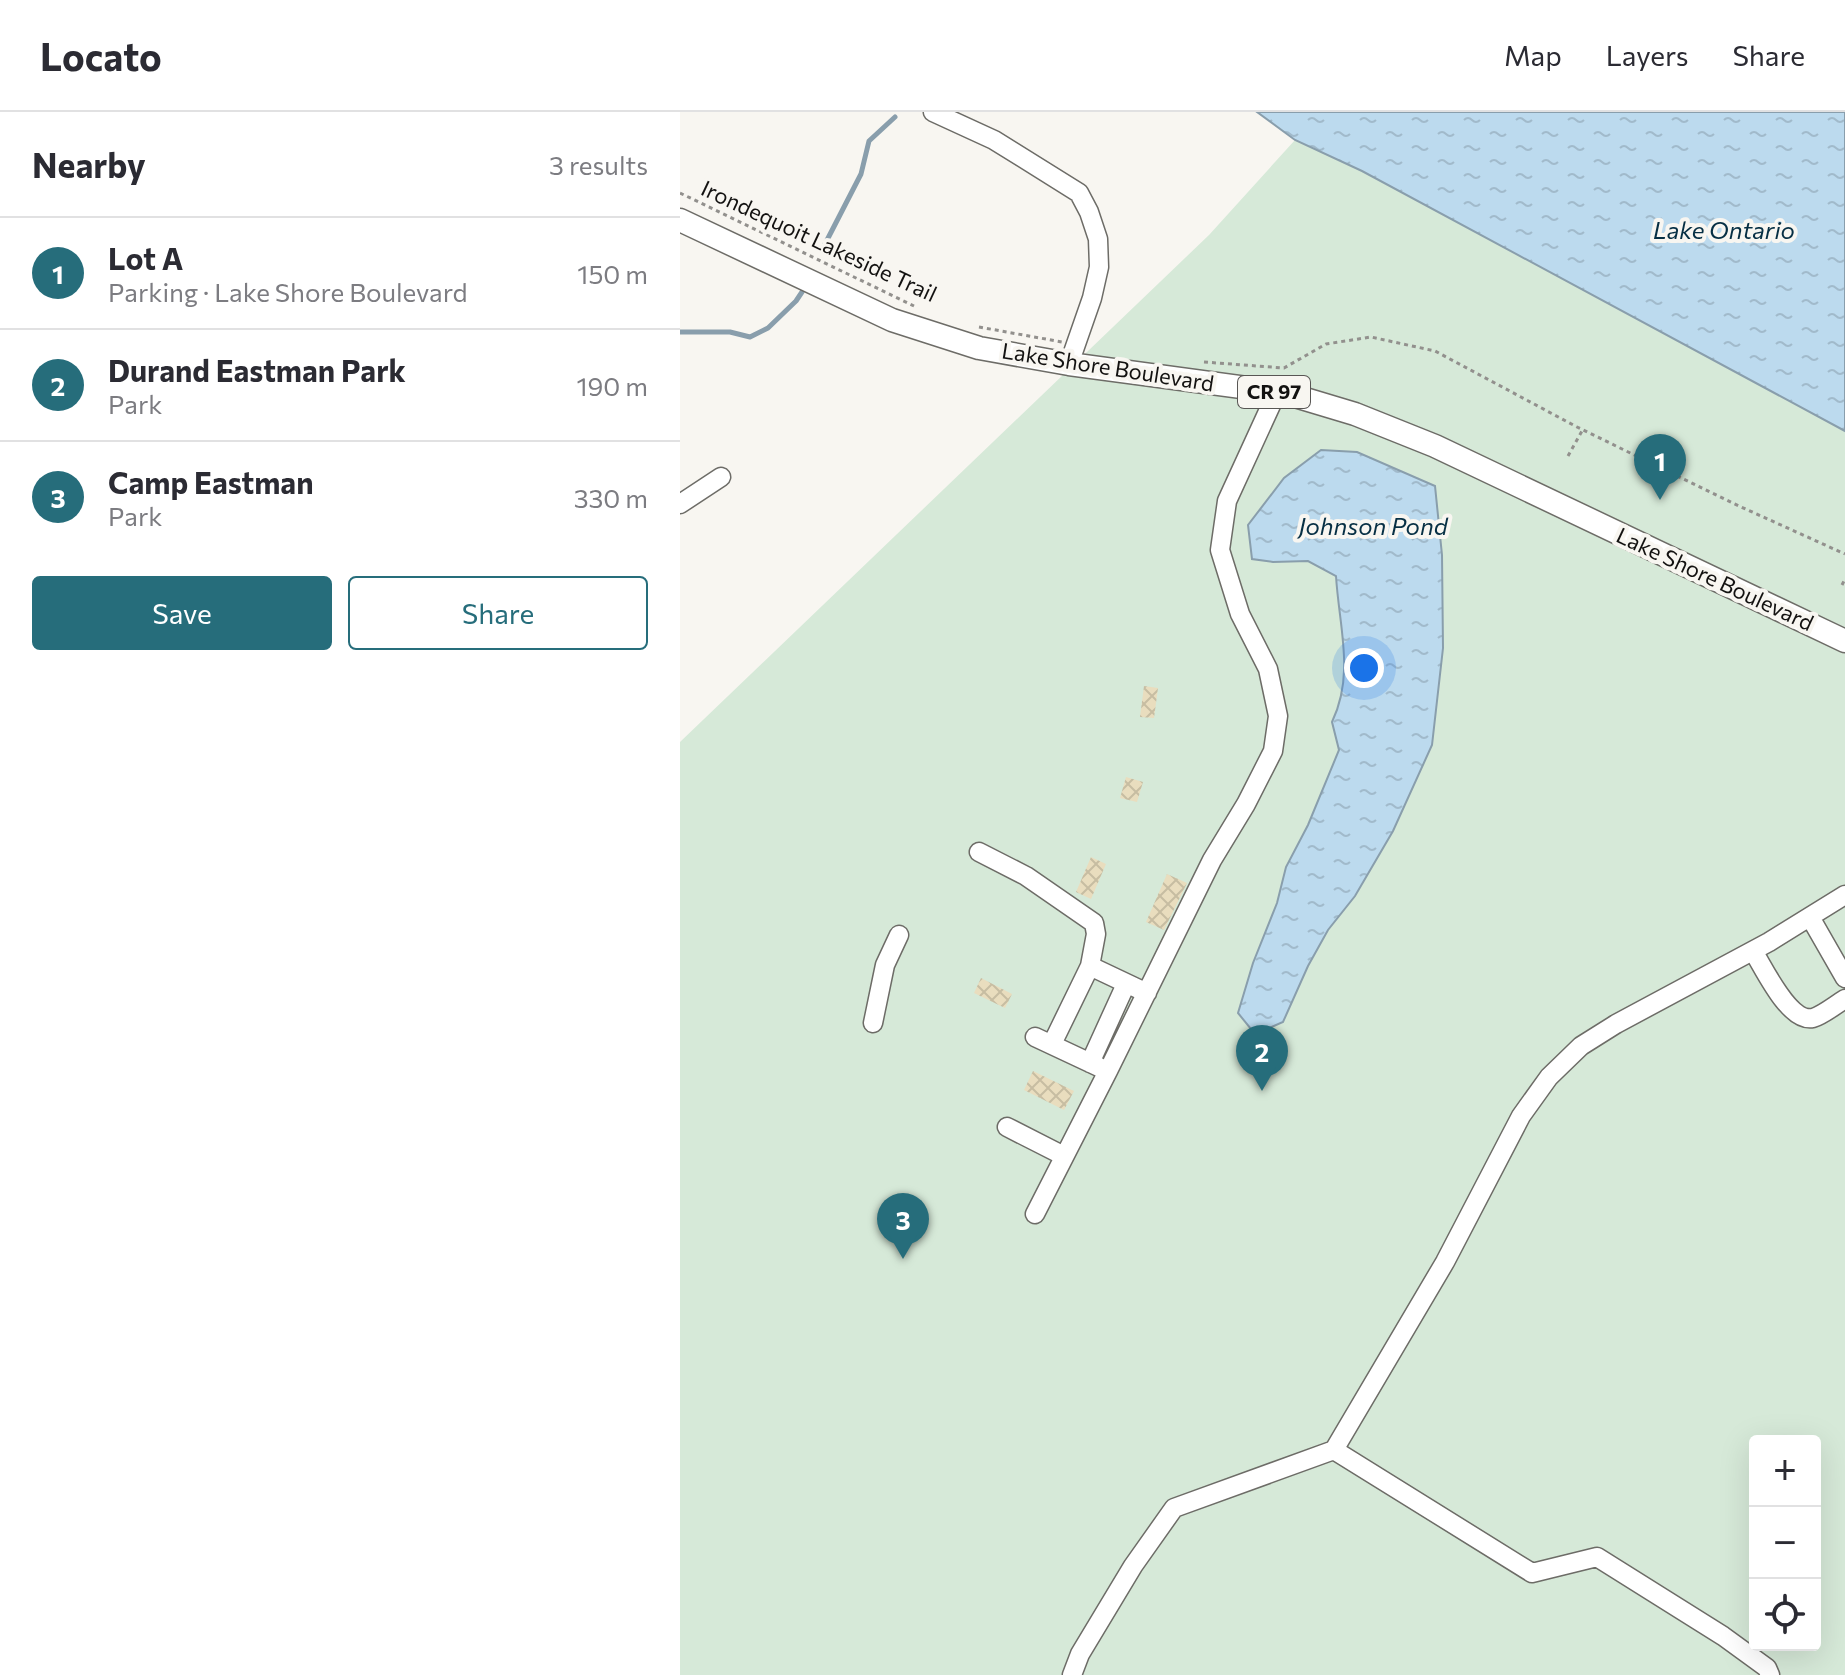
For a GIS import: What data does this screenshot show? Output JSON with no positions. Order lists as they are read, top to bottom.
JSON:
{
  "streets": {
    "main road": ["Lake Shore Boulevard", "CR 97"],
    "path": ["Irondequoit Lakeside Trail"]
  },
  "water": ["Lake Ontario", "Johnson Pond"],
  "page": {
    "header": "Locato",
    "nav": ["Map", "Layers", "Share"],
    "heading": ["Nearby", "3 results"],
    "list": [
      {
        "mark": "1",
        "name": "Lot A",
        "note": "Parking · Lake Shore Boulevard",
        "value": "150 m"
      },
      {
        "mark": "2",
        "name": "Durand Eastman Park",
        "note": "Park",
        "value": "190 m"
      },
      {
        "mark": "3",
        "name": "Camp Eastman",
        "note": "Park",
        "value": "330 m"
      }
    ],
    "pins": ["1", "2", "3"],
    "buttons": ["Save", "Share"],
    "map_buttons": ["+", "−"]
  }
}
